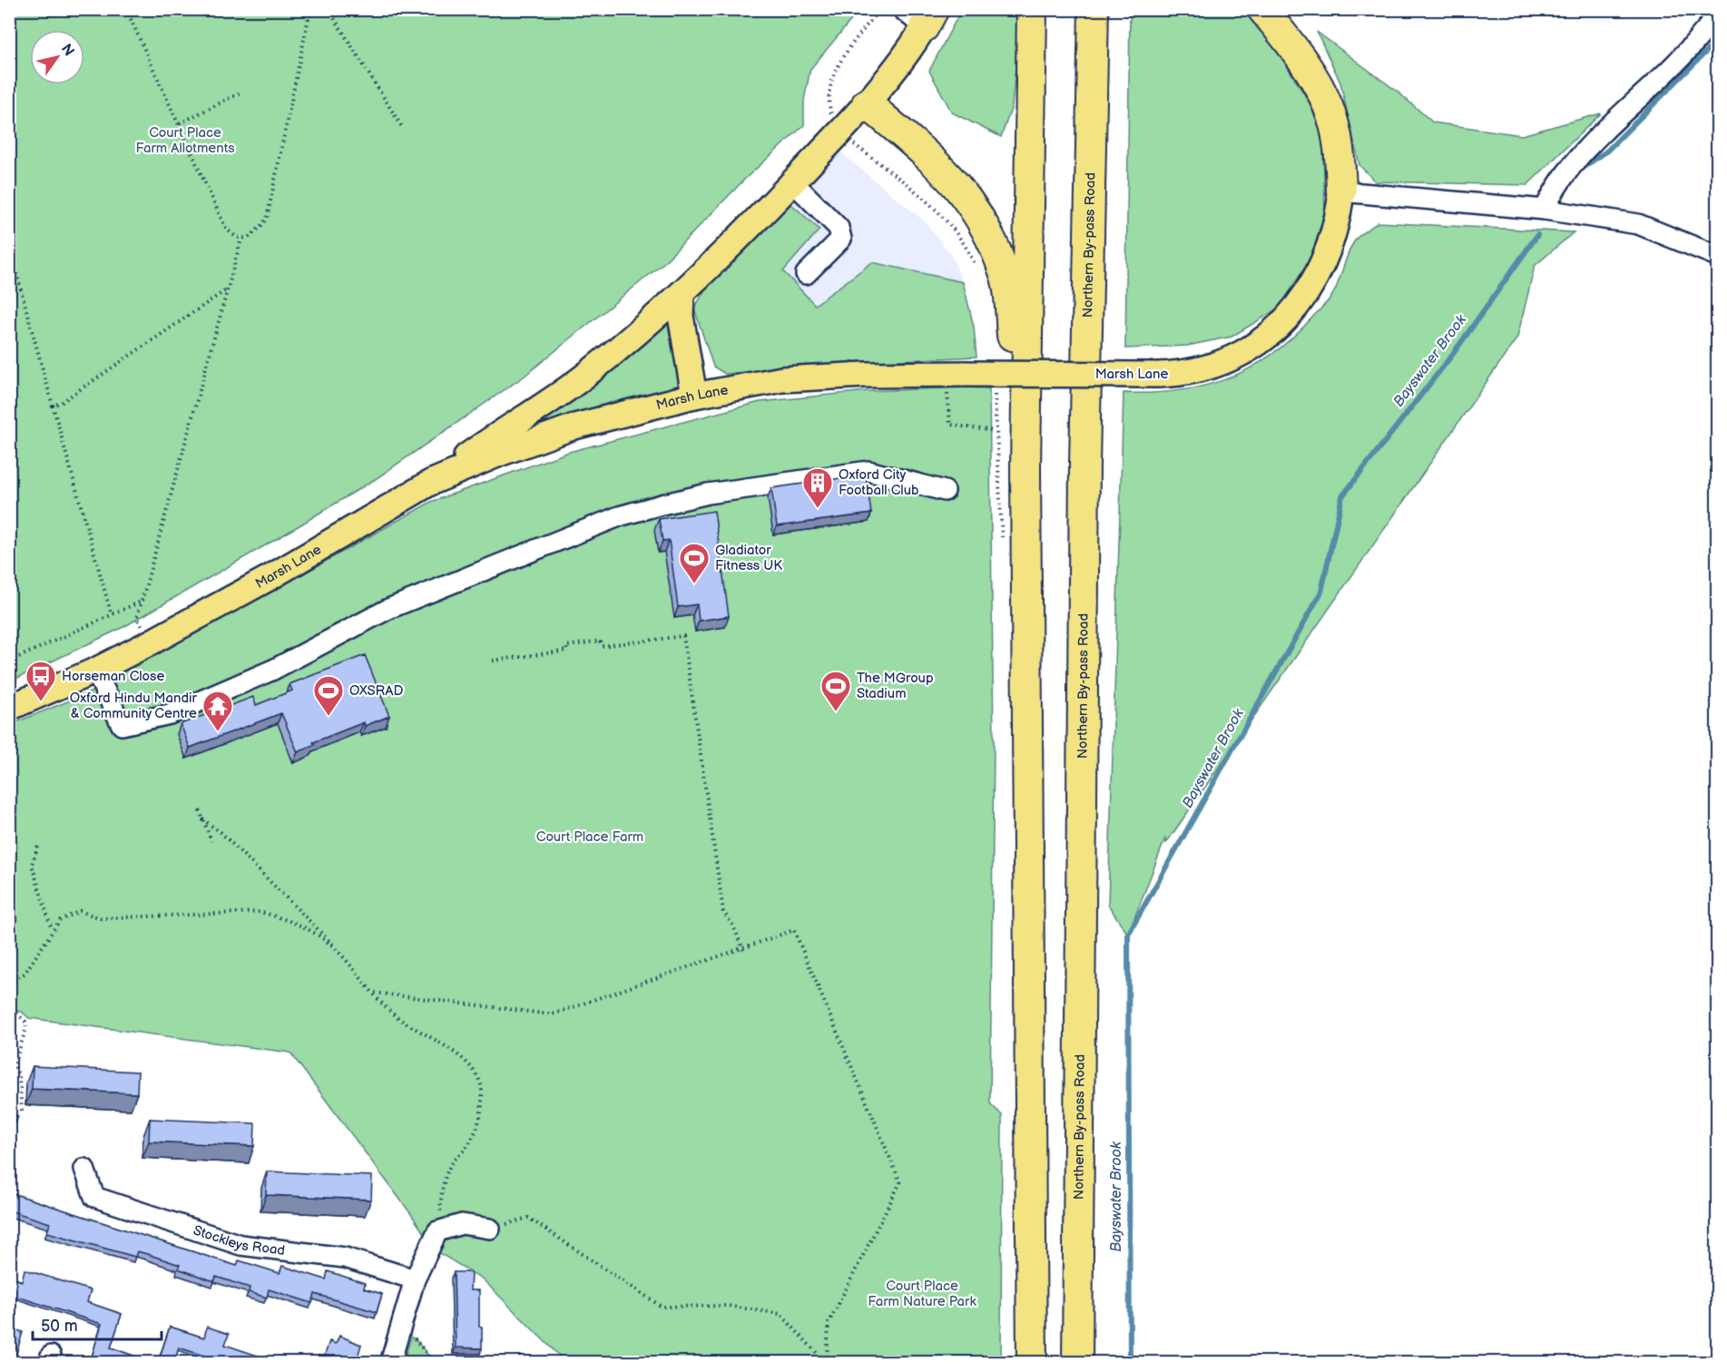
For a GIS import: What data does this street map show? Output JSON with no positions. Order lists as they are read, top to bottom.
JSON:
{
  "streets": {
    "highway": ["Northern By-pass Road"],
    "main road": ["Marsh Lane"],
    "street": ["Stockleys Road"]
  },
  "water": ["Bayswater Brook"],
  "parks": ["Court Place Farm Allotments", "Court Place Farm", "Court Place Farm Nature Park"],
  "places": {
    "building": ["Oxford City Football Club"],
    "sports": ["Gladiator Fitness UK", "The MGroup Stadium", "OXSRAD"],
    "bus stop": ["Horseman Close"],
    "temple": ["Oxford Hindu Mandir & Community Centre"]
  },
  "scale_bar": "50 m",
  "north": "top right"
}
